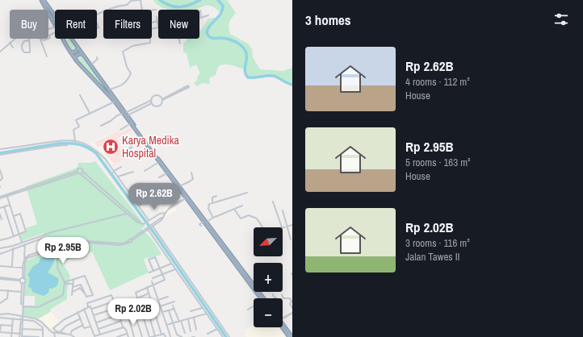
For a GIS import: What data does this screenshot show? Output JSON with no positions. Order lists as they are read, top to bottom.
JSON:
{
  "places": {
    "hospital": ["Karya Medika Hospital"]
  },
  "north": "bottom left",
  "page": {
    "heading": "3 homes",
    "chip": [
      "Buy",
      "Rent",
      "Filters",
      "New"
    ],
    "list": [
      {
        "name": "Rp 2.62B",
        "note": "4 rooms · 112 m² · House"
      },
      {
        "name": "Rp 2.95B",
        "note": "5 rooms · 163 m² · House"
      },
      {
        "name": "Rp 2.02B",
        "note": "3 rooms · 116 m² · Jalan Tawes II"
      }
    ],
    "price": ["Rp 2.62B", "Rp 2.95B", "Rp 2.02B"],
    "map_buttons": ["+", "−"]
  }
}
